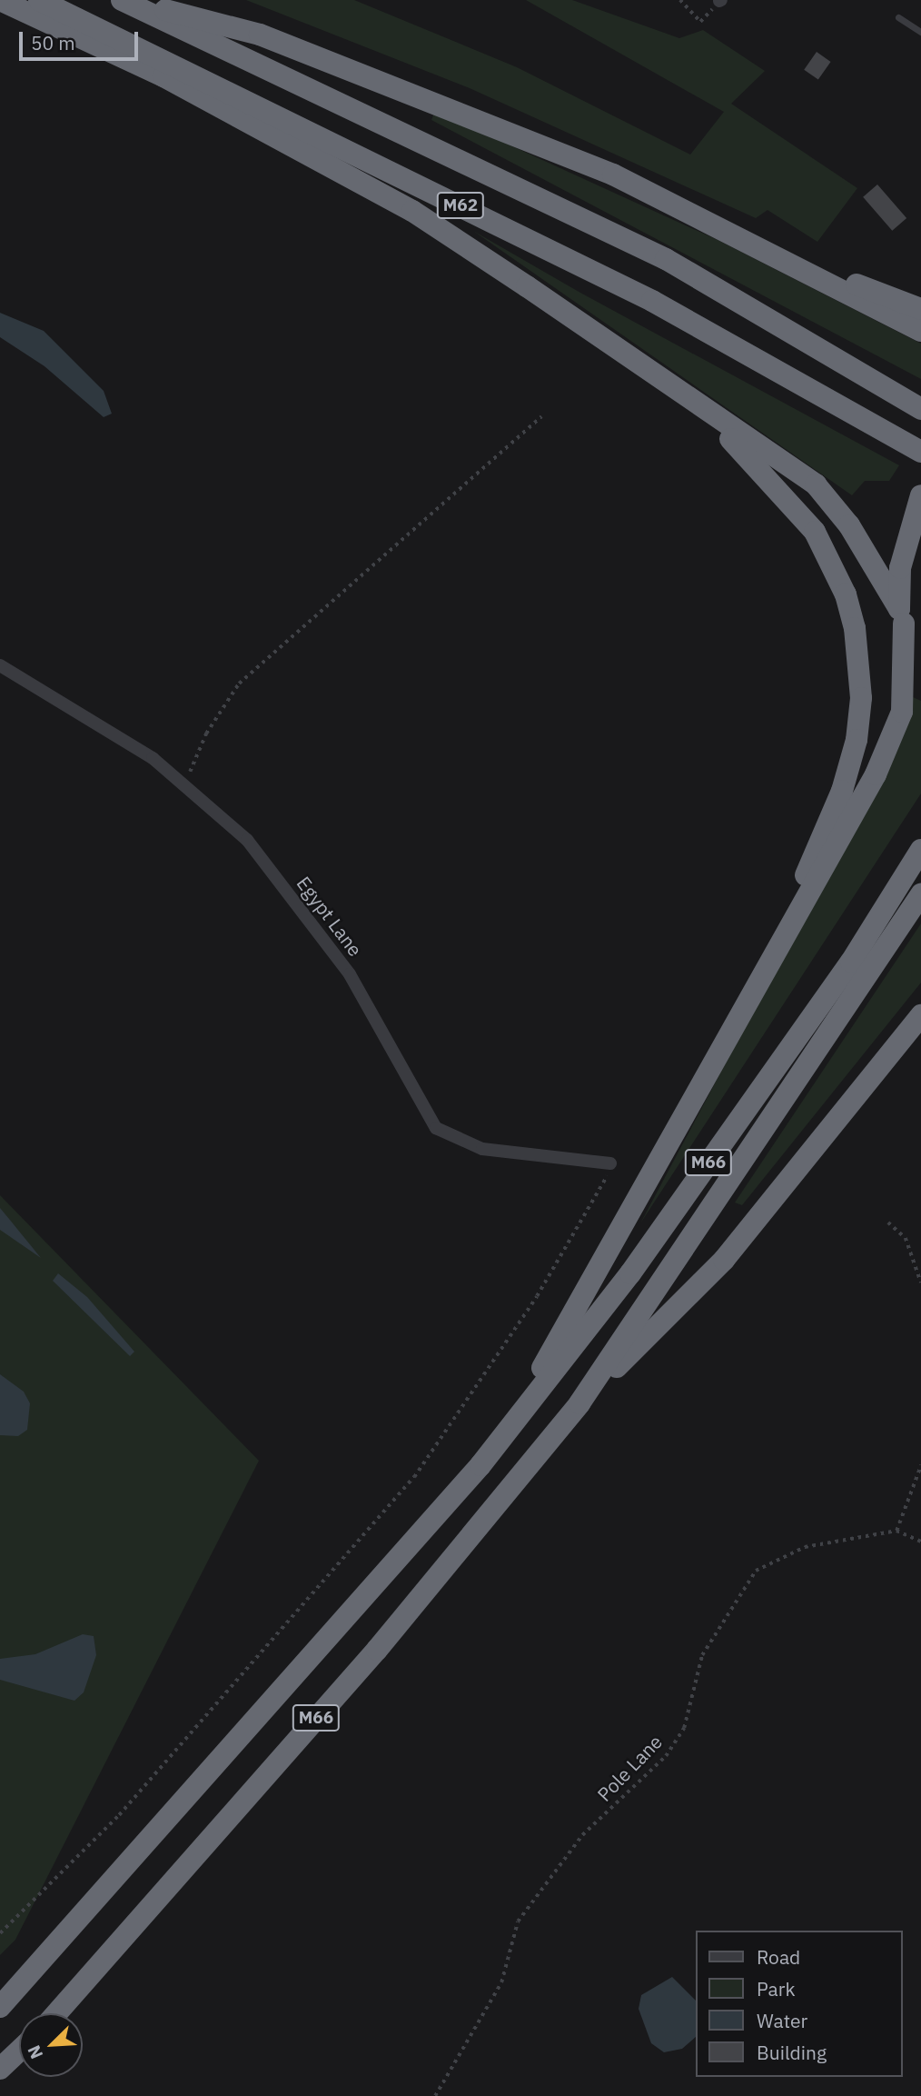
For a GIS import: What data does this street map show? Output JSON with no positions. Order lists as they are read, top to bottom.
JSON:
{
  "streets": {
    "highway": ["M62", "M66"],
    "street": ["Egypt Lane"],
    "path": ["Pole Lane"]
  },
  "legend": [
    "Road",
    "Park",
    "Water",
    "Building"
  ],
  "scale_bar": "50 m",
  "north": "bottom left"
}
